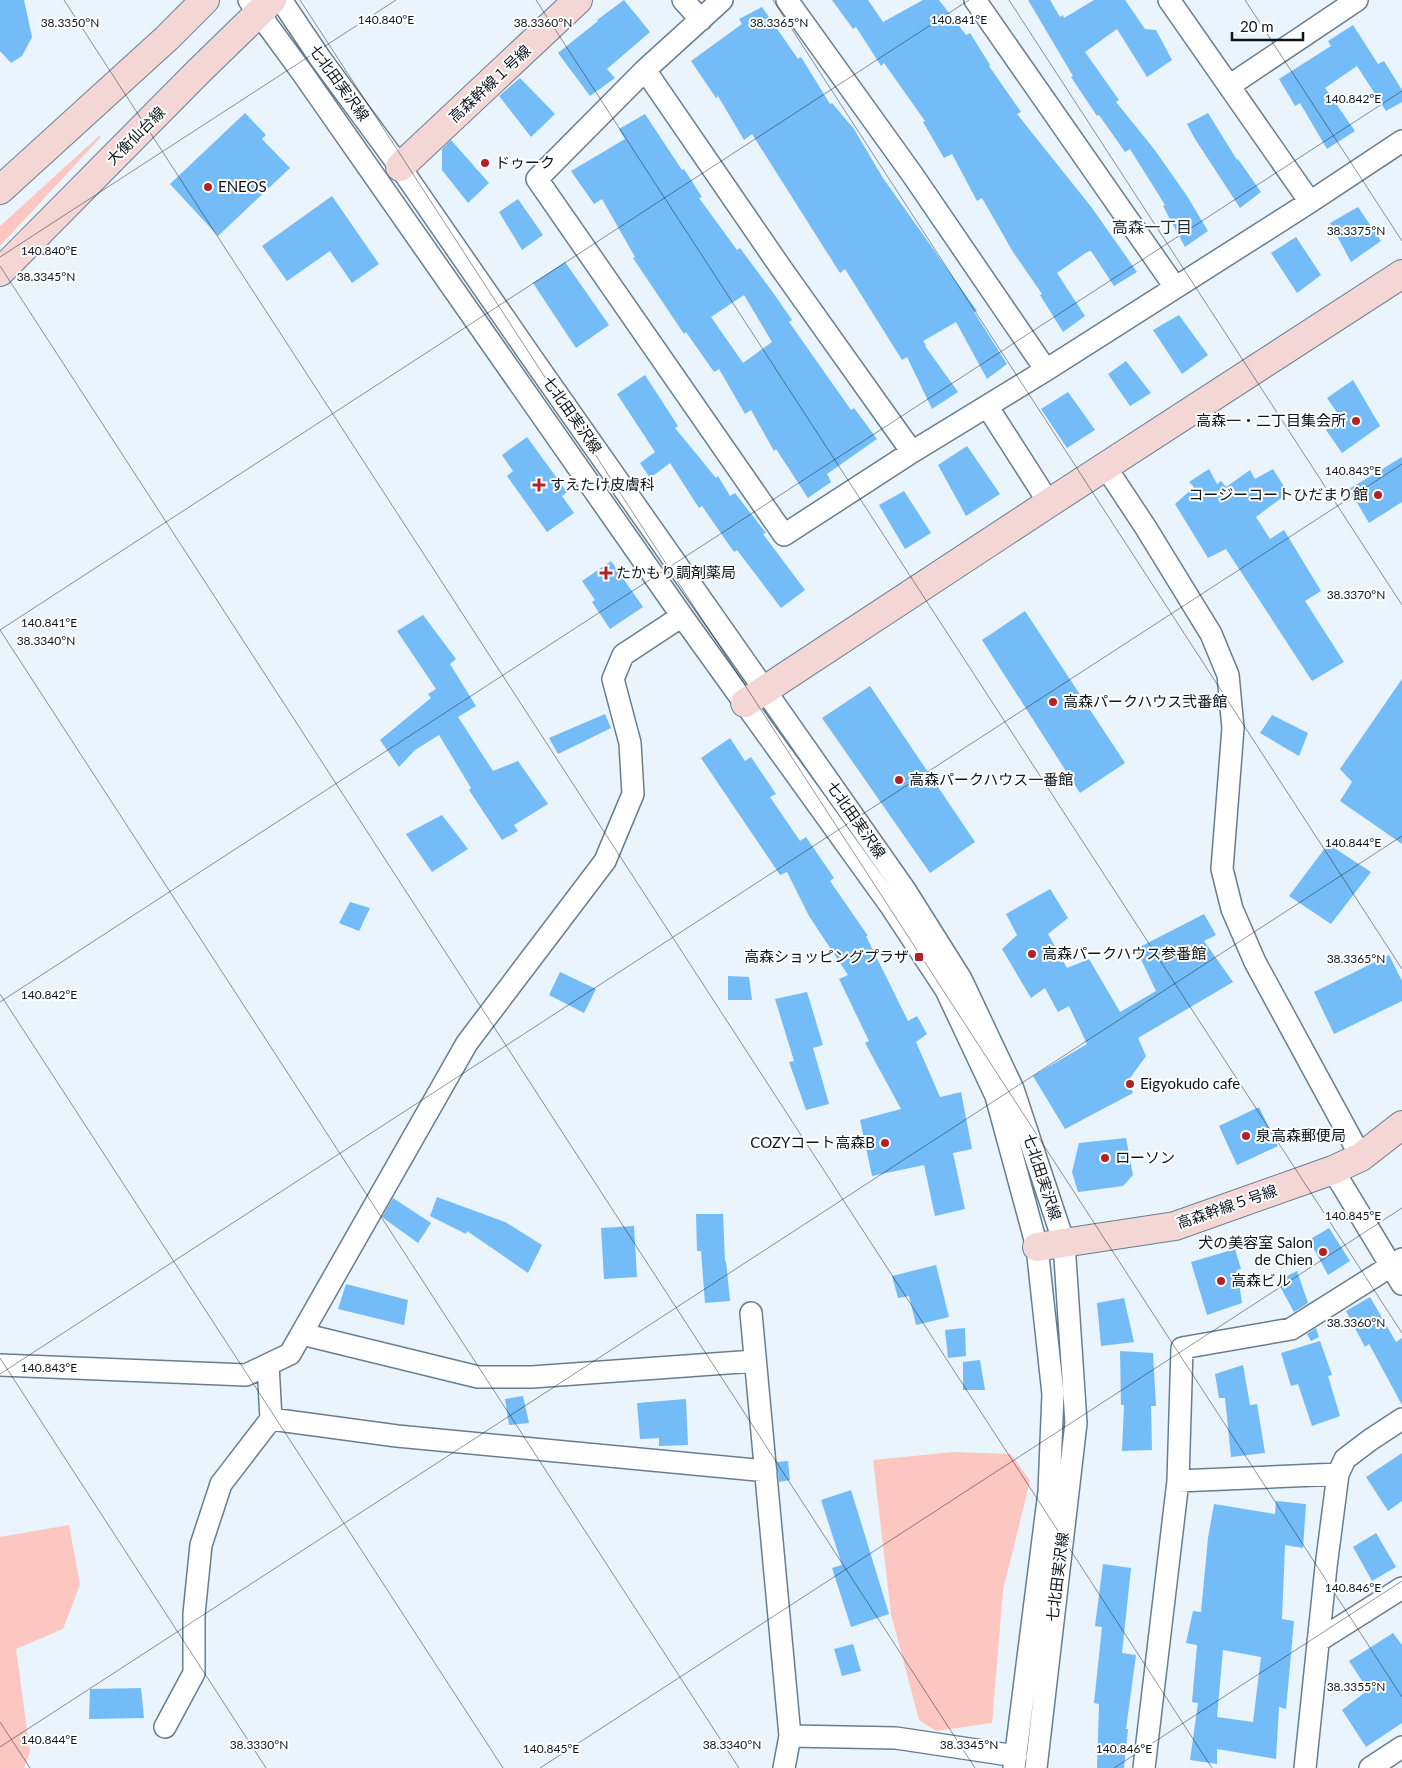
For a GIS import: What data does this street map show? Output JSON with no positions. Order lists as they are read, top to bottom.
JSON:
{
  "streets": {
    "street": [
      "七北田実沢線",
      "高森幹線１号線",
      "大衡仙台線",
      "高森幹線５号線"
    ]
  },
  "crossings": [
    ["七北田実沢線", "高森幹線１号線"],
    ["七北田実沢線", "大衡仙台線"],
    ["七北田実沢線", "高森幹線５号線"]
  ],
  "districts": ["高森一丁目"],
  "places": {
    "other": [
      "ドゥーク",
      "ENEOS",
      "高森一・二丁目集会所",
      "コージーコートひだまり館",
      "高森パークハウス弐番館",
      "高森パークハウス一番館",
      "高森パークハウス参番館",
      "Eigyokudo cafe",
      "泉高森郵便局",
      "COZYコート高森B",
      "ローソン",
      "犬の美容室 Salon de Chien",
      "高森ビル"
    ],
    "health": ["すえたけ皮膚科", "たかもり調剤薬局"],
    "transit": ["高森ショッピングプラザ"]
  },
  "scale_bar": "20 m",
  "coordinates": [
    "140.840°E",
    "140.841°E",
    "38.3365°N",
    "38.3350°N",
    "38.3360°N",
    "140.842°E",
    "38.3375°N",
    "38.3345°N",
    "140.843°E",
    "38.3370°N",
    "38.3340°N",
    "140.844°E",
    "140.845°E",
    "140.846°E",
    "38.3355°N",
    "38.3330°N"
  ]
}
